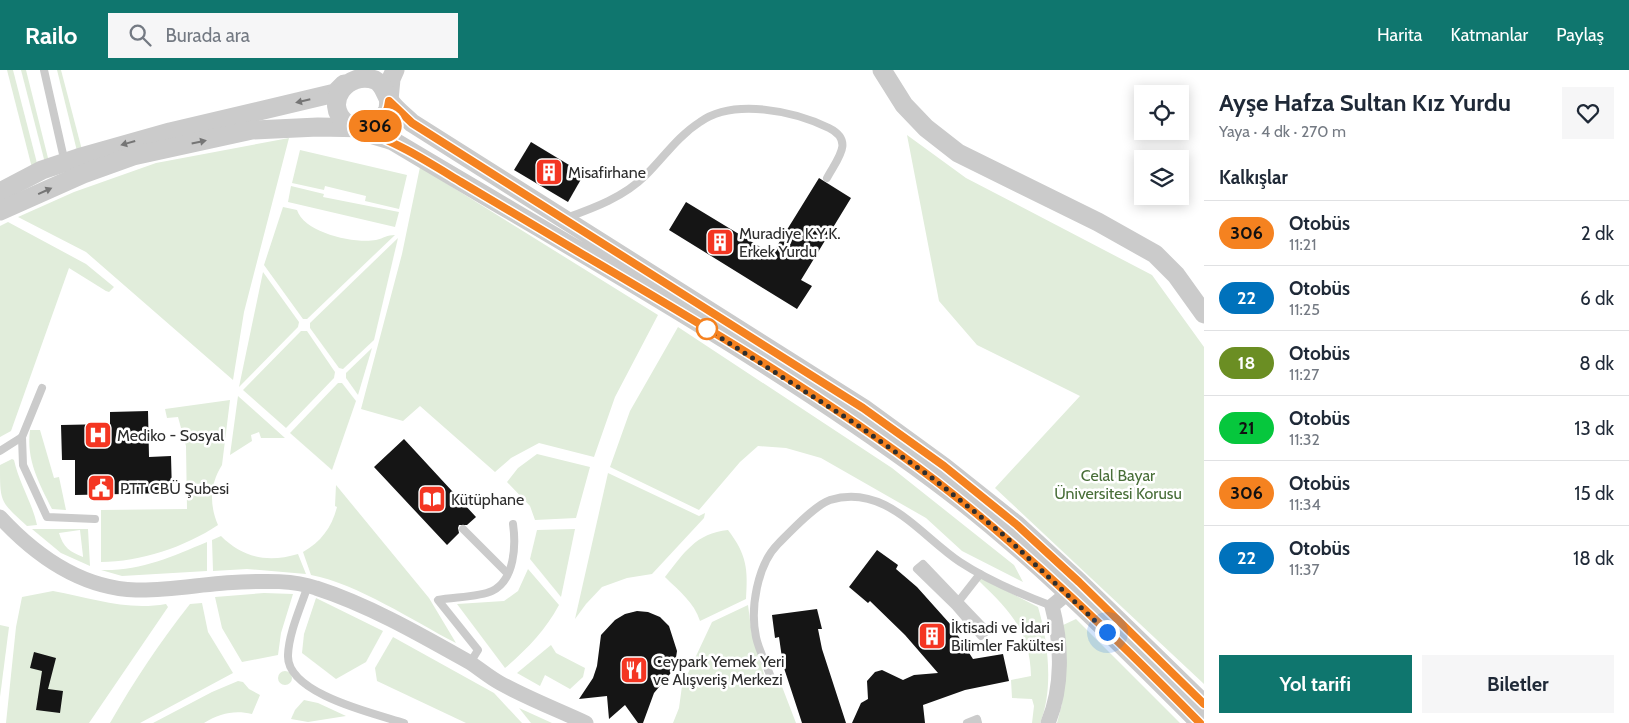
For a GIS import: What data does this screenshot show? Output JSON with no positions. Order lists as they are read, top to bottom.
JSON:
{
  "parks": ["Celal Bayar Üniversitesi Korusu"],
  "places": {
    "building": ["Misafirhane", "Muradiye K.Y.K. Erkek Yurdu", "İktisadi ve İdari Bilimler Fakültesi"],
    "hospital": ["Mediko - Sosyal"],
    "public building": ["PTT CBÜ Şubesi"],
    "library": ["Kütüphane"],
    "restaurant": ["Ceypark Yemek Yeri ve Alışveriş Merkezi"]
  },
  "lines": ["bus line 306"],
  "page": {
    "header": "Railo",
    "search": "Burada ara",
    "nav": ["Harita", "Katmanlar", "Paylaş"],
    "on_map": "306",
    "heading": [
      ["Ayşe Hafza Sultan Kız Yurdu", "Yaya · 4 dk · 270 m"],
      "Kalkışlar"
    ],
    "list": [
      {
        "mark": "306",
        "name": "Otobüs",
        "note": "11:21",
        "value": "2 dk"
      },
      {
        "mark": "22",
        "name": "Otobüs",
        "note": "11:25",
        "value": "6 dk"
      },
      {
        "mark": "18",
        "name": "Otobüs",
        "note": "11:27",
        "value": "8 dk"
      },
      {
        "mark": "21",
        "name": "Otobüs",
        "note": "11:32",
        "value": "13 dk"
      },
      {
        "mark": "306",
        "name": "Otobüs",
        "note": "11:34",
        "value": "15 dk"
      },
      {
        "mark": "22",
        "name": "Otobüs",
        "note": "11:37",
        "value": "18 dk"
      }
    ],
    "buttons": ["Yol tarifi", "Biletler"]
  }
}
